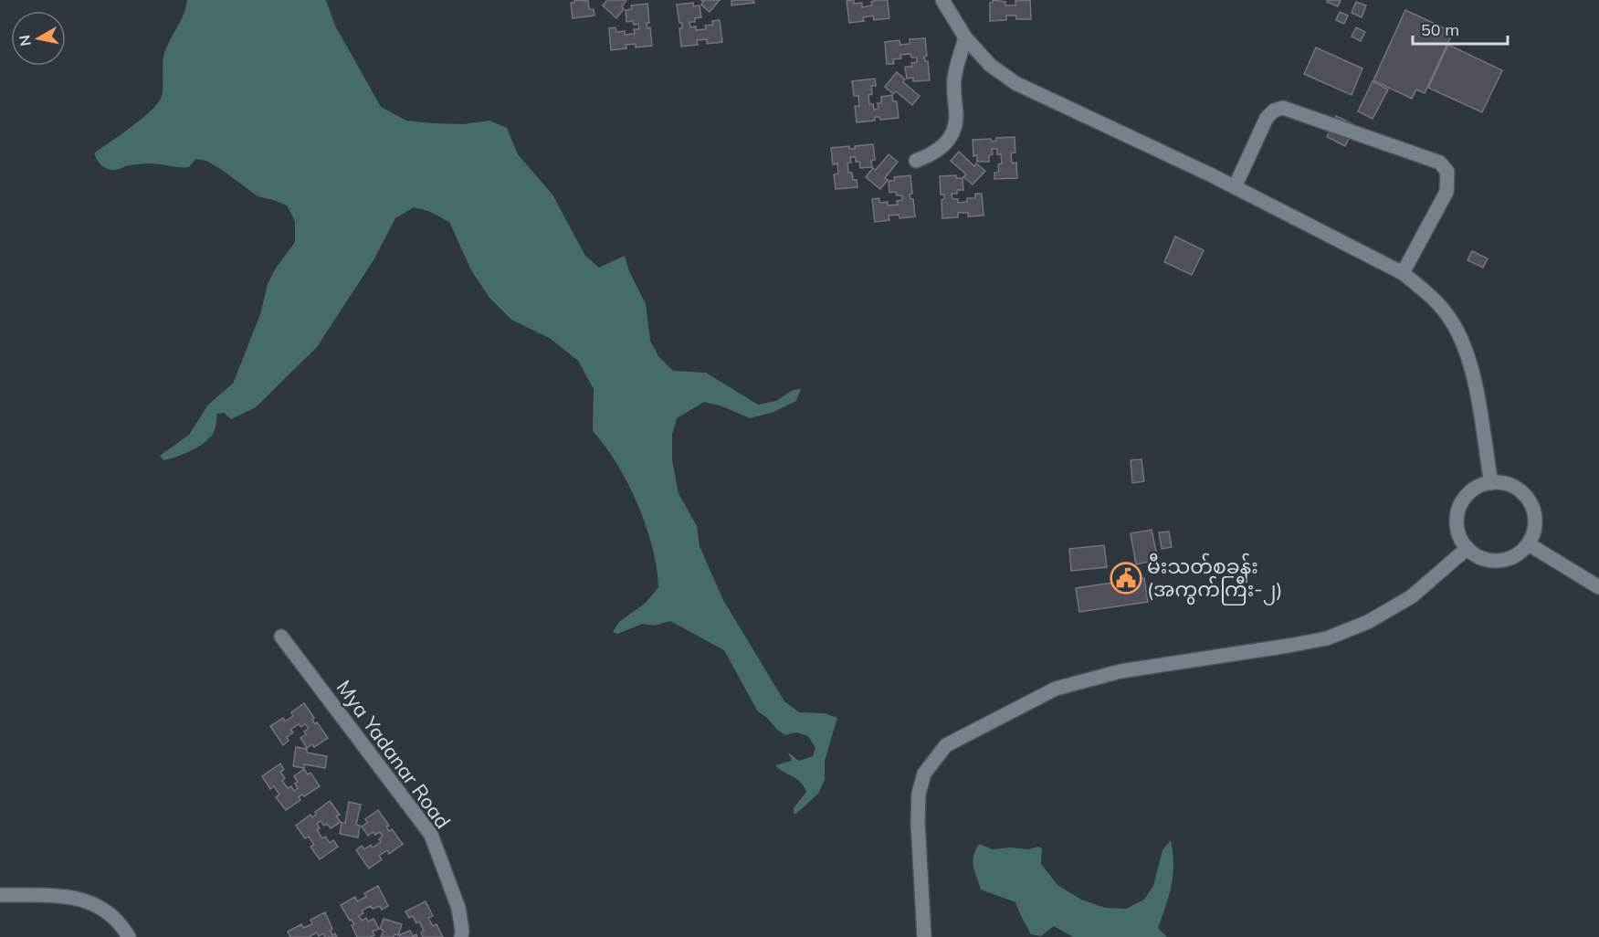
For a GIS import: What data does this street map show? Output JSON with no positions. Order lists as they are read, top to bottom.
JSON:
{
  "streets": {
    "street": ["Mya Yadanar Road"]
  },
  "places": {
    "public building": ["မီးသတ်စခန်း (အကွက်ကြီး-၂)"]
  },
  "scale_bar": "50 m",
  "north": "left"
}
